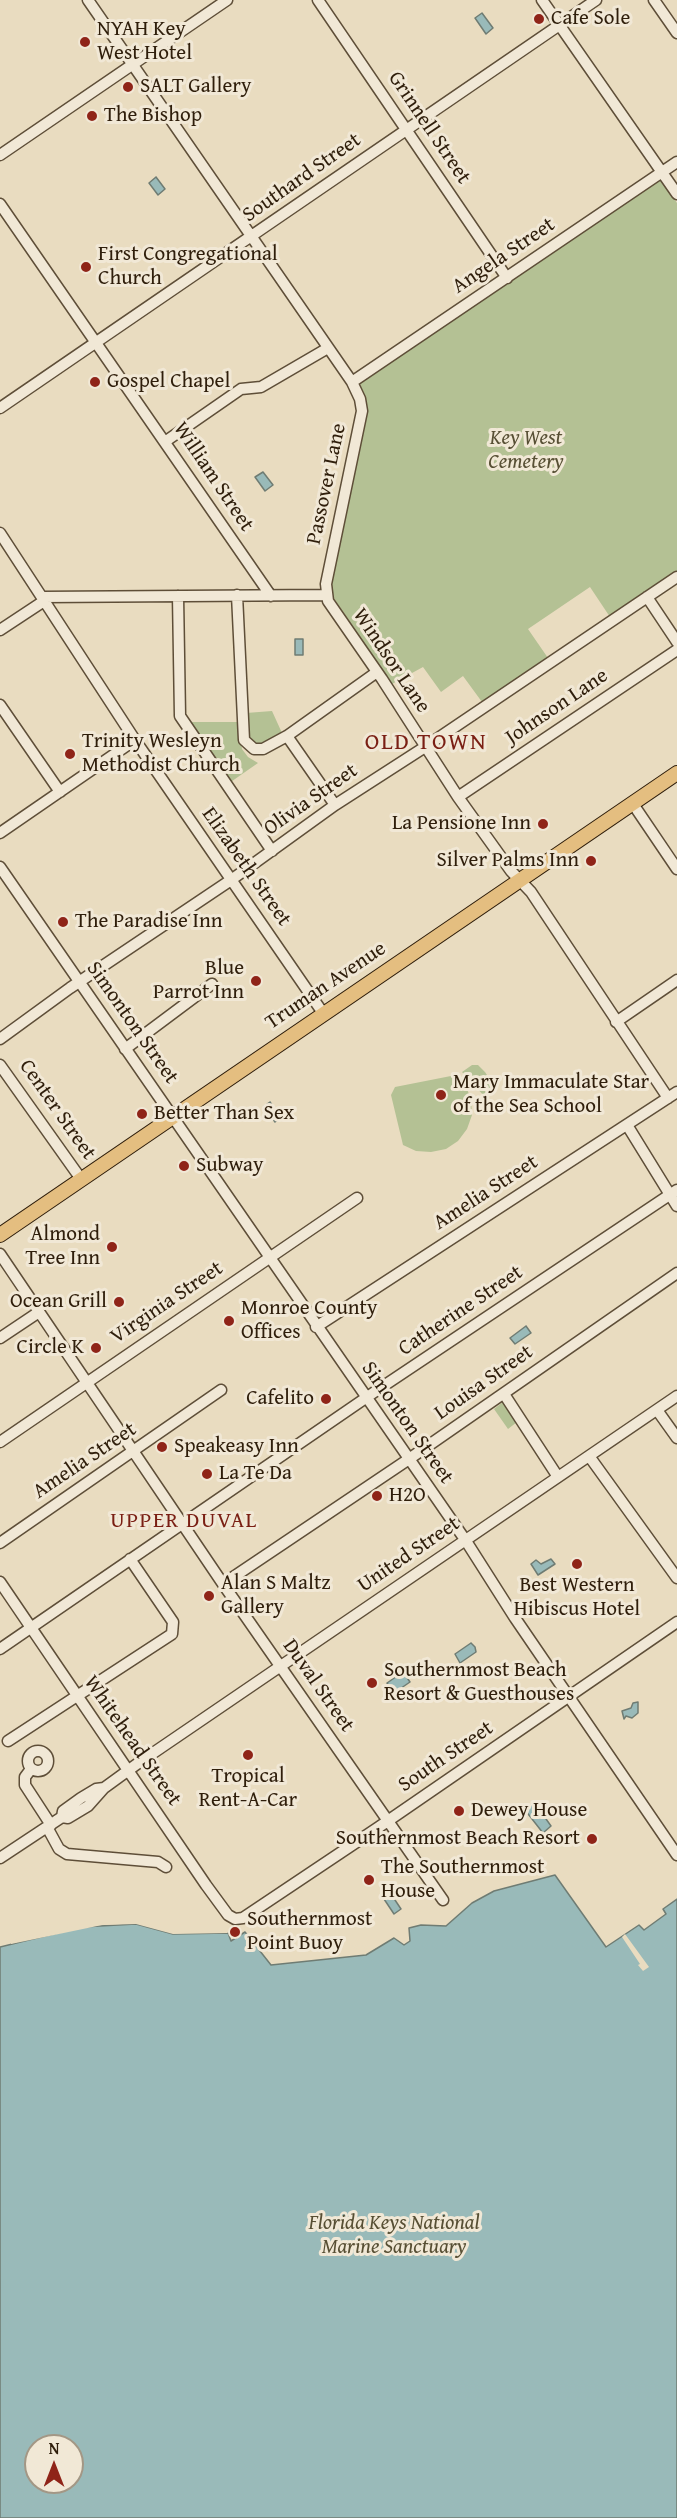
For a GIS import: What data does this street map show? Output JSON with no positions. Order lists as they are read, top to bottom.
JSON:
{
  "streets": {
    "main road": ["Truman Avenue"],
    "street": [
      "Grinnell Street",
      "Southard Street",
      "Angela Street",
      "William Street",
      "Passover Lane",
      "Windsor Lane",
      "Johnson Lane",
      "Olivia Street",
      "Elizabeth Street",
      "Simonton Street",
      "Center Street",
      "Amelia Street",
      "Virginia Street",
      "Catherine Street",
      "Louisa Street",
      "United Street",
      "Duval Street",
      "Whitehead Street",
      "South Street"
    ]
  },
  "crossings": [
    ["Grinnell Street", "Southard Street"],
    ["Grinnell Street", "Angela Street"],
    ["Southard Street", "William Street"],
    ["Southard Street", "Passover Lane"],
    ["Angela Street", "Passover Lane"],
    ["William Street", "Windsor Lane"],
    ["Passover Lane", "Windsor Lane"],
    ["Windsor Lane", "Johnson Lane"],
    ["Windsor Lane", "Olivia Street"],
    ["Windsor Lane", "Elizabeth Street"],
    ["Windsor Lane", "Truman Avenue"],
    ["Windsor Lane", "Amelia Street"],
    ["Olivia Street", "Elizabeth Street"],
    ["Olivia Street", "Simonton Street"],
    ["Elizabeth Street", "Truman Avenue"],
    ["Truman Avenue", "Simonton Street"],
    ["Truman Avenue", "Center Street"],
    ["Simonton Street", "Amelia Street"],
    ["Simonton Street", "Virginia Street"],
    ["Simonton Street", "Catherine Street"],
    ["Simonton Street", "Louisa Street"],
    ["Simonton Street", "United Street"],
    ["Simonton Street", "South Street"],
    ["Amelia Street", "Duval Street"],
    ["Virginia Street", "Duval Street"],
    ["Catherine Street", "Duval Street"],
    ["Catherine Street", "Whitehead Street"],
    ["Louisa Street", "Duval Street"],
    ["United Street", "Duval Street"],
    ["United Street", "Whitehead Street"],
    ["Duval Street", "South Street"],
    ["Whitehead Street", "South Street"]
  ],
  "districts": ["OLD TOWN", "UPPER DUVAL"],
  "parks": ["Key West Cemetery", "Florida Keys National Marine Sanctuary"],
  "places": [
    "Cafe Sole",
    "NYAH Key West Hotel",
    "SALT Gallery",
    "The Bishop",
    "First Congregational Church",
    "Gospel Chapel",
    "Trinity Wesleyn Methodist Church",
    "La Pensione Inn",
    "Silver Palms Inn",
    "The Paradise Inn",
    "Blue Parrot Inn",
    "Mary Immaculate Star of the Sea School",
    "Better Than Sex",
    "Subway",
    "Almond Tree Inn",
    "Ocean Grill",
    "Monroe County Offices",
    "Circle K",
    "Cafelito",
    "Speakeasy Inn",
    "La Te Da",
    "H2O",
    "Best Western Hibiscus Hotel",
    "Alan S Maltz Gallery",
    "Southernmost Beach Resort & Guesthouses",
    "Tropical Rent-A-Car",
    "Dewey House",
    "Southernmost Beach Resort",
    "The Southernmost House",
    "Southernmost Point Buoy"
  ],
  "north": "top"
}
